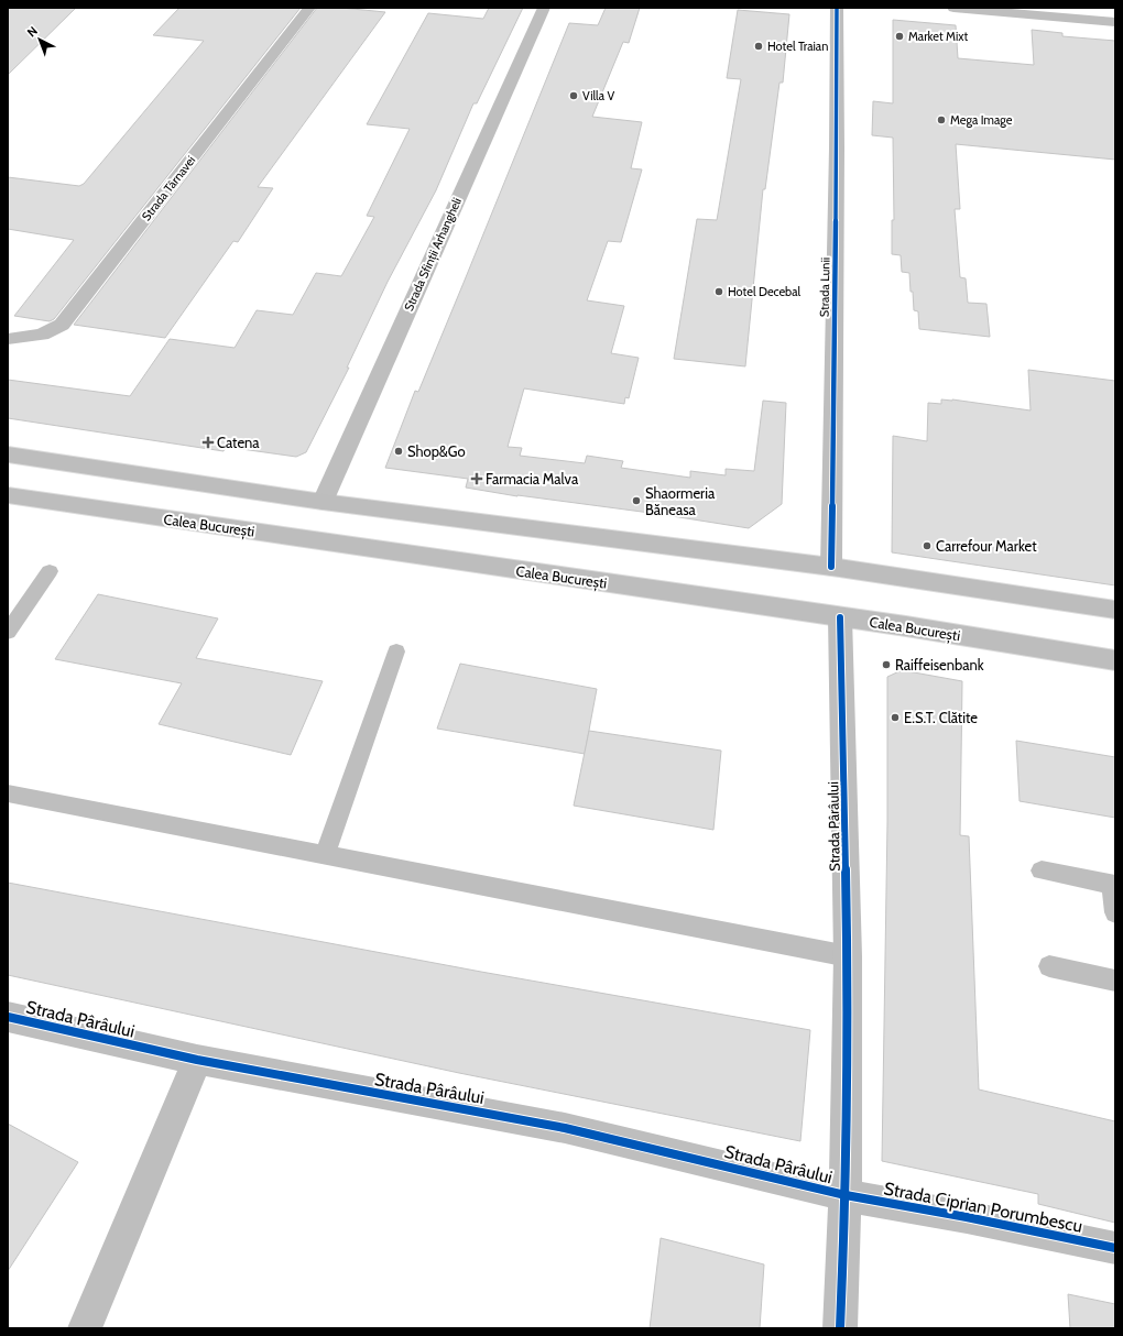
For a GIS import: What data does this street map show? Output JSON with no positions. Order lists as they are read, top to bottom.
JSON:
{
  "streets": {
    "main road": ["Calea București"],
    "street": [
      "Strada Târnavei",
      "Strada Sfinții Arhangheli",
      "Strada Lunii",
      "Strada Pârâului",
      "Strada Ciprian Porumbescu"
    ]
  },
  "crossings": [
    ["Calea București", "Strada Pârâului"],
    ["Strada Pârâului", "Strada Ciprian Porumbescu"]
  ],
  "places": {
    "other": [
      "Market Mixt",
      "Hotel Traian",
      "Villa V",
      "Mega Image",
      "Hotel Decebal",
      "Shop&Go",
      "Shaormeria Băneasa",
      "Carrefour Market",
      "Raiffeisenbank",
      "E.S.T. Clătite"
    ],
    "health": ["Catena", "Farmacia Malva"]
  },
  "north": "top left"
}
